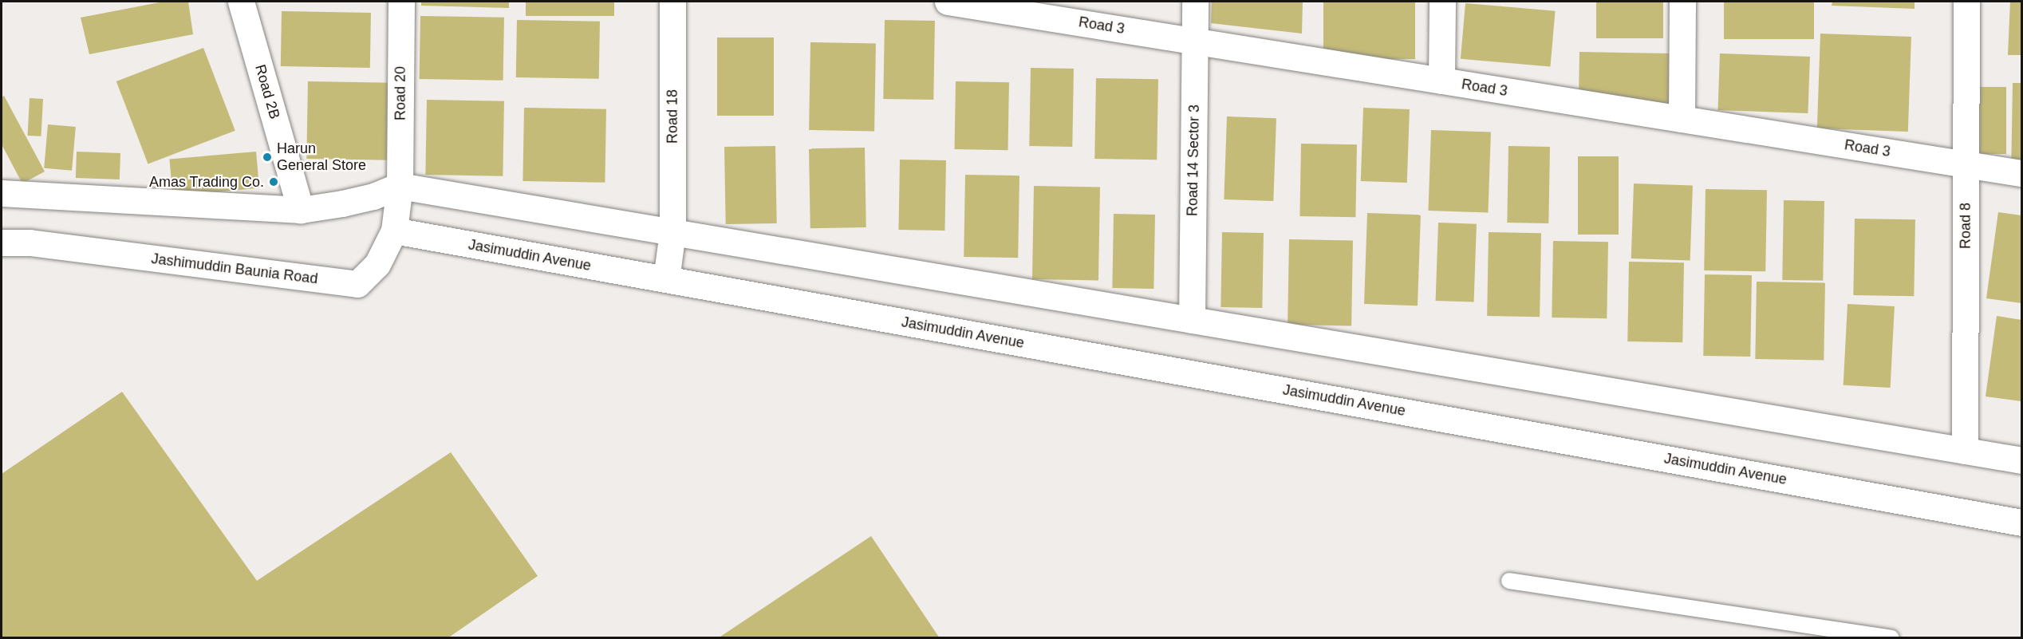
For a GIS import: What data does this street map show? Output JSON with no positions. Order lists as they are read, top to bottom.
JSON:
{
  "streets": {
    "street": [
      "Road 3",
      "Road 2B",
      "Road 20",
      "Road 18",
      "Road 14 Sector 3",
      "Road 8",
      "Jasimuddin Avenue",
      "Jashimuddin Baunia Road"
    ]
  },
  "crossings": [
    ["Road 3", "Road 14 Sector 3"],
    ["Road 3", "Road 8"],
    ["Road 20", "Jashimuddin Baunia Road"],
    ["Jasimuddin Avenue", "Jashimuddin Baunia Road"]
  ],
  "places": ["Harun General Store", "Amas Trading Co."]
}
